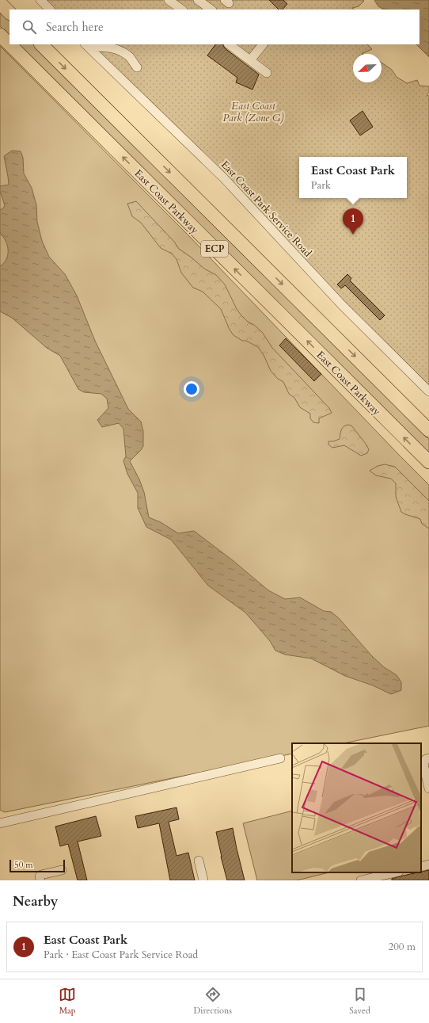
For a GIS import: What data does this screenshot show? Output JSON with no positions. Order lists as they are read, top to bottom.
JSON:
{
  "streets": {
    "highway": ["East Coast Parkway", "ECP"],
    "street": ["East Coast Park Service Road"]
  },
  "parks": ["East Coast Park (Zone G)"],
  "scale_bar": "50 m",
  "north": "bottom left",
  "page": {
    "search": "Search here",
    "popup": ["East Coast Park", "Park"],
    "pins": "1",
    "scale": "50 m",
    "heading": "Nearby",
    "list": [
      {
        "mark": "1",
        "name": "East Coast Park",
        "note": "Park · East Coast Park Service Road",
        "value": "200 m"
      }
    ],
    "nav": ["Map", "Directions", "Saved"]
  }
}
